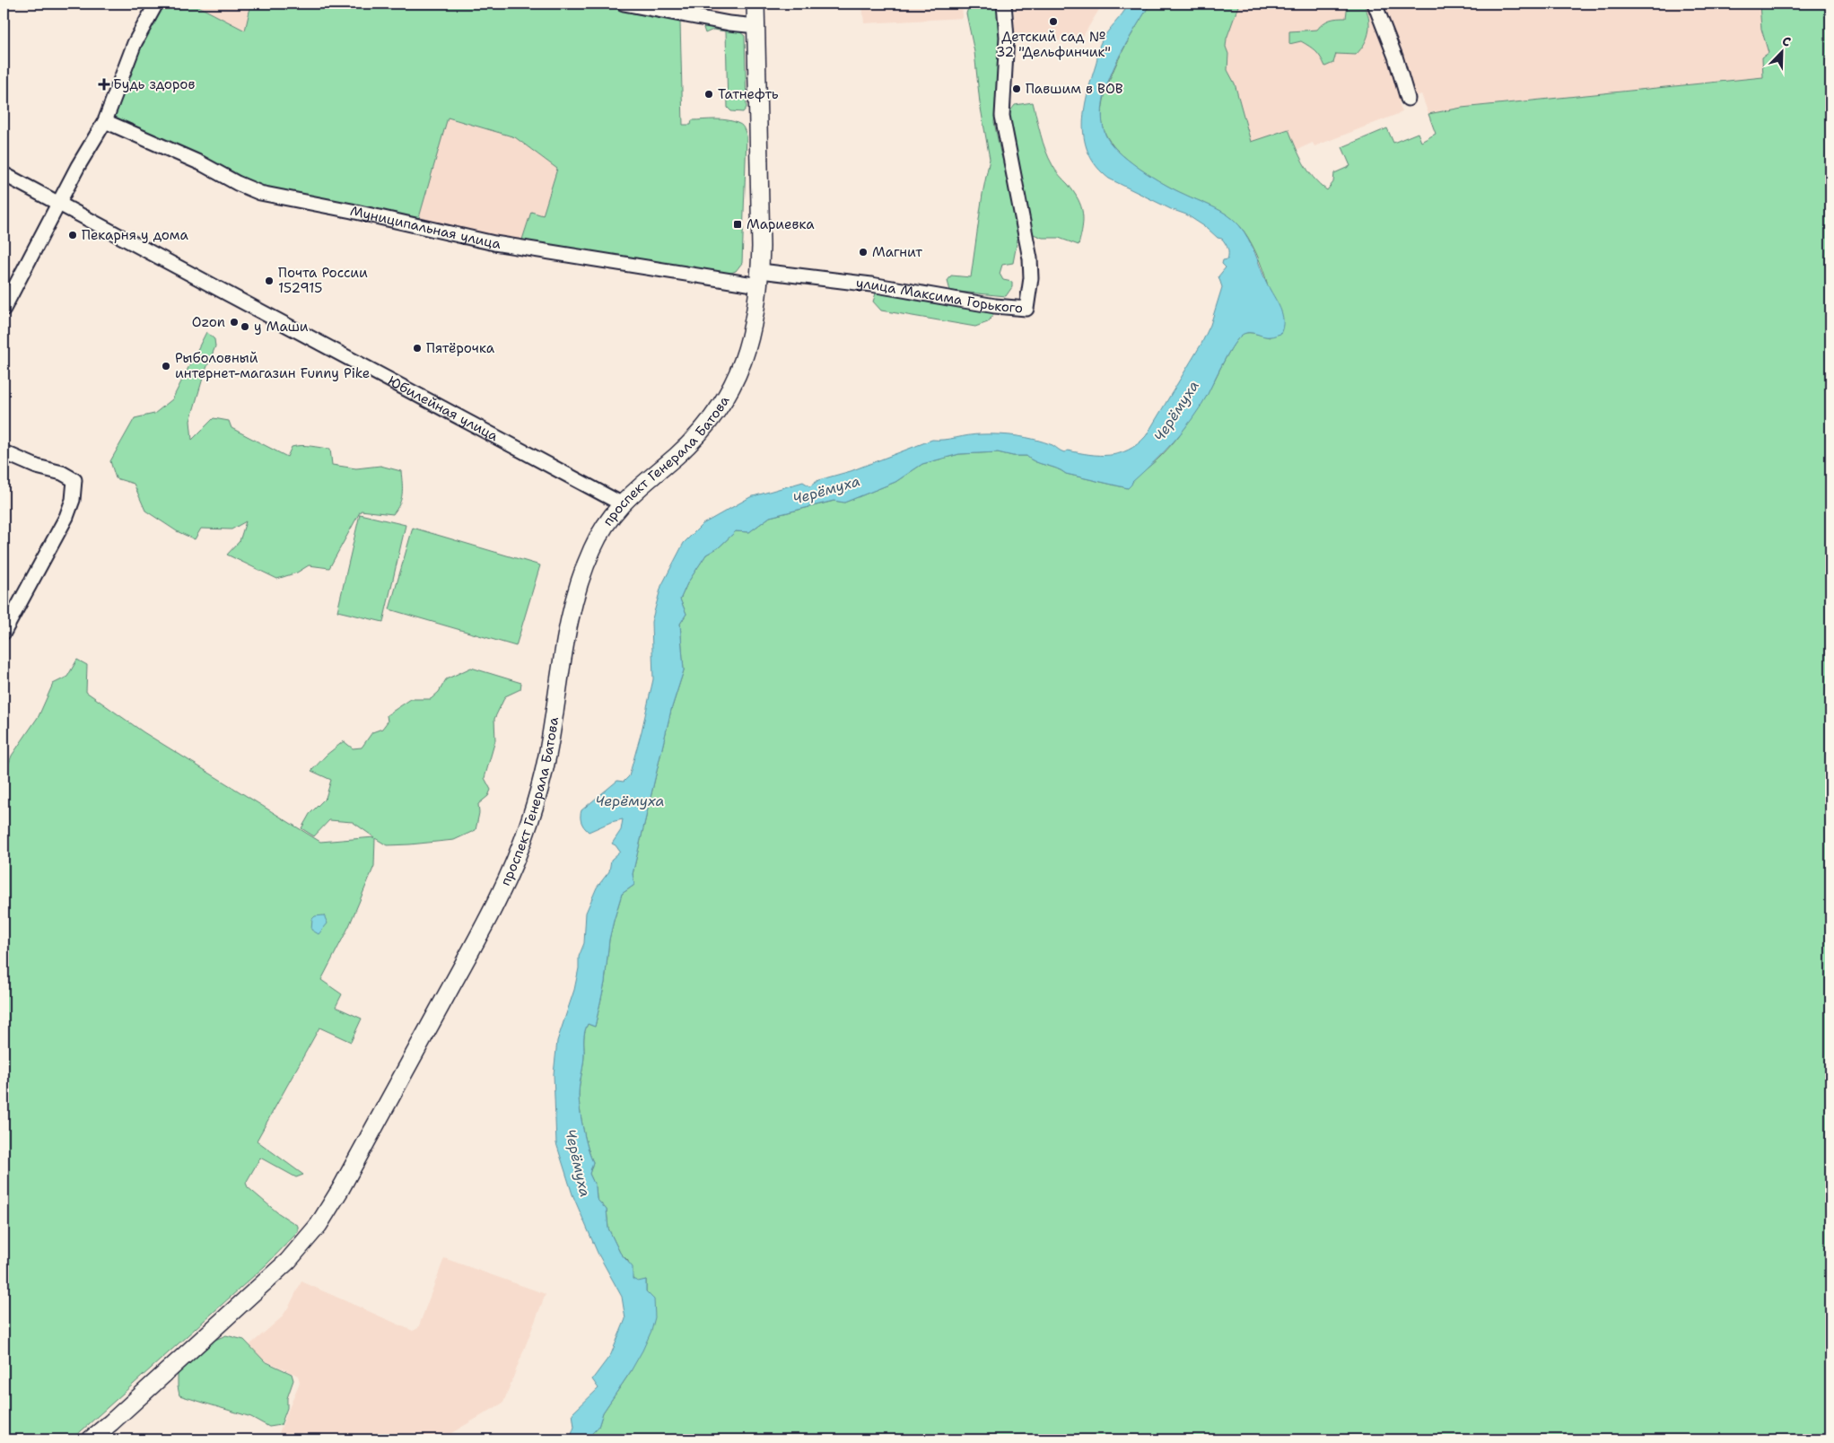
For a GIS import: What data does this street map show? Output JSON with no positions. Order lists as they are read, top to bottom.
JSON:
{
  "streets": {
    "main road": ["проспект Генерала Батова"],
    "street": ["Муниципальная улица", "улица Максима Горького", "Юбилейная улица"]
  },
  "crossings": [
    ["Муниципальная улица", "улица Максима Горького"],
    ["Муниципальная улица", "проспект Генерала Батова"],
    ["улица Максима Горького", "проспект Генерала Батова"],
    ["Юбилейная улица", "проспект Генерала Батова"]
  ],
  "water": ["Черёмуха"],
  "places": {
    "other": [
      "Детский сад № 32 \"Дельфинчик\"",
      "Павшим в ВОВ",
      "Татнефть",
      "Пекарня у дома",
      "Магнит",
      "Почта России 152915",
      "Ozon",
      "у Маши",
      "Пятёрочка",
      "Рыболовный интернет-магазин Funny Pike"
    ],
    "health": ["Будь здоров"],
    "transit": ["Мариевка"]
  },
  "north": "top right"
}
